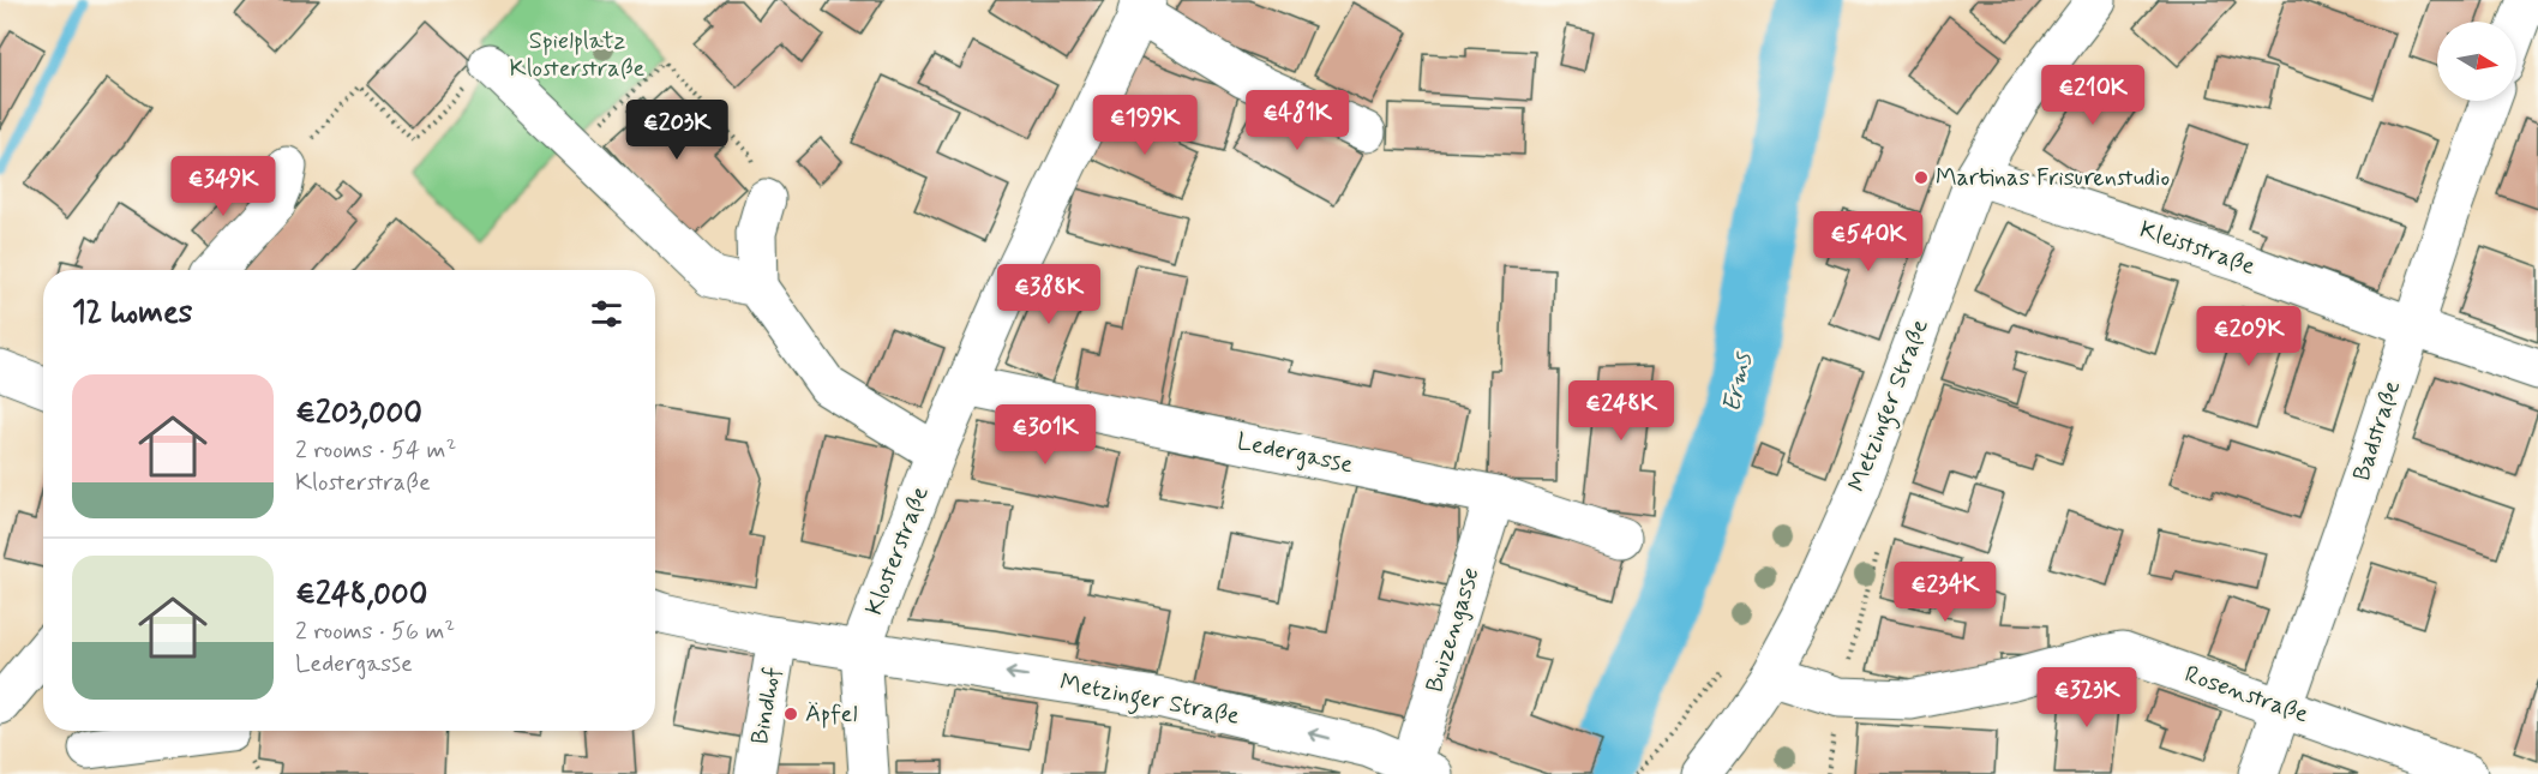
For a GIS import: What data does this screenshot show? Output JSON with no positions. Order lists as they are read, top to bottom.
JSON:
{
  "streets": {
    "street": [
      "Kleiststraße",
      "Metzinger Straße",
      "Badstraße",
      "Ledergasse",
      "Klosterstraße",
      "Buizengasse",
      "Rosenstraße",
      "Bindhof"
    ]
  },
  "crossings": [
    ["Kleiststraße", "Metzinger Straße"],
    ["Kleiststraße", "Badstraße"],
    ["Metzinger Straße", "Klosterstraße"],
    ["Metzinger Straße", "Buizengasse"],
    ["Metzinger Straße", "Rosenstraße"],
    ["Metzinger Straße", "Bindhof"],
    ["Badstraße", "Rosenstraße"],
    ["Ledergasse", "Klosterstraße"],
    ["Ledergasse", "Buizengasse"]
  ],
  "water": ["Erms"],
  "parks": ["Spielplatz Klosterstraße"],
  "places": ["Martinas Frisurenstudio", "Äpfel"],
  "north": "right",
  "page": {
    "price": [
      "€210K",
      "€481K",
      "€199K",
      "€203K",
      "€349K",
      "€540K",
      "€388K",
      "€209K",
      "€248K",
      "€301K",
      "€234K",
      "€323K"
    ],
    "heading": "12 homes",
    "list": [
      {
        "name": "€203,000",
        "note": "2 rooms · 54 m² · Klosterstraße"
      },
      {
        "name": "€248,000",
        "note": "2 rooms · 56 m² · Ledergasse"
      }
    ]
  }
}
